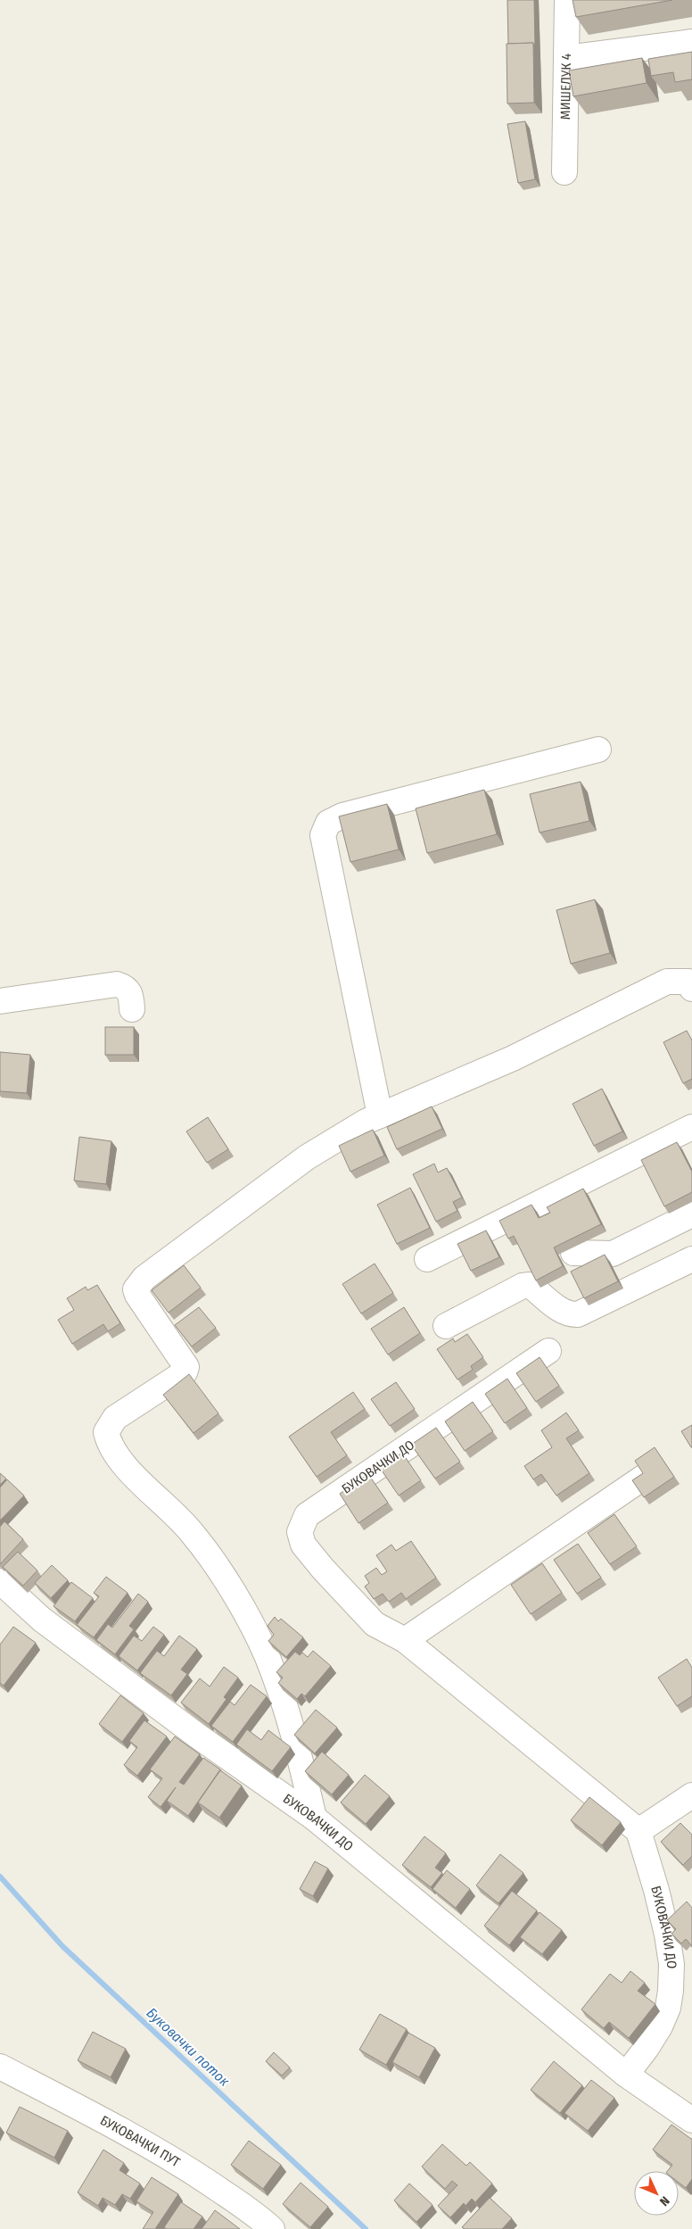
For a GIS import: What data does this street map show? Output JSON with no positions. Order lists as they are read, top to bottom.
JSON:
{
  "streets": {
    "street": ["МИШЕЛУК 4", "БУКОВАЧКИ ДО", "БУКОВАЧКИ ПУТ"]
  },
  "water": ["Буковачки поток"],
  "north": "bottom right"
}
